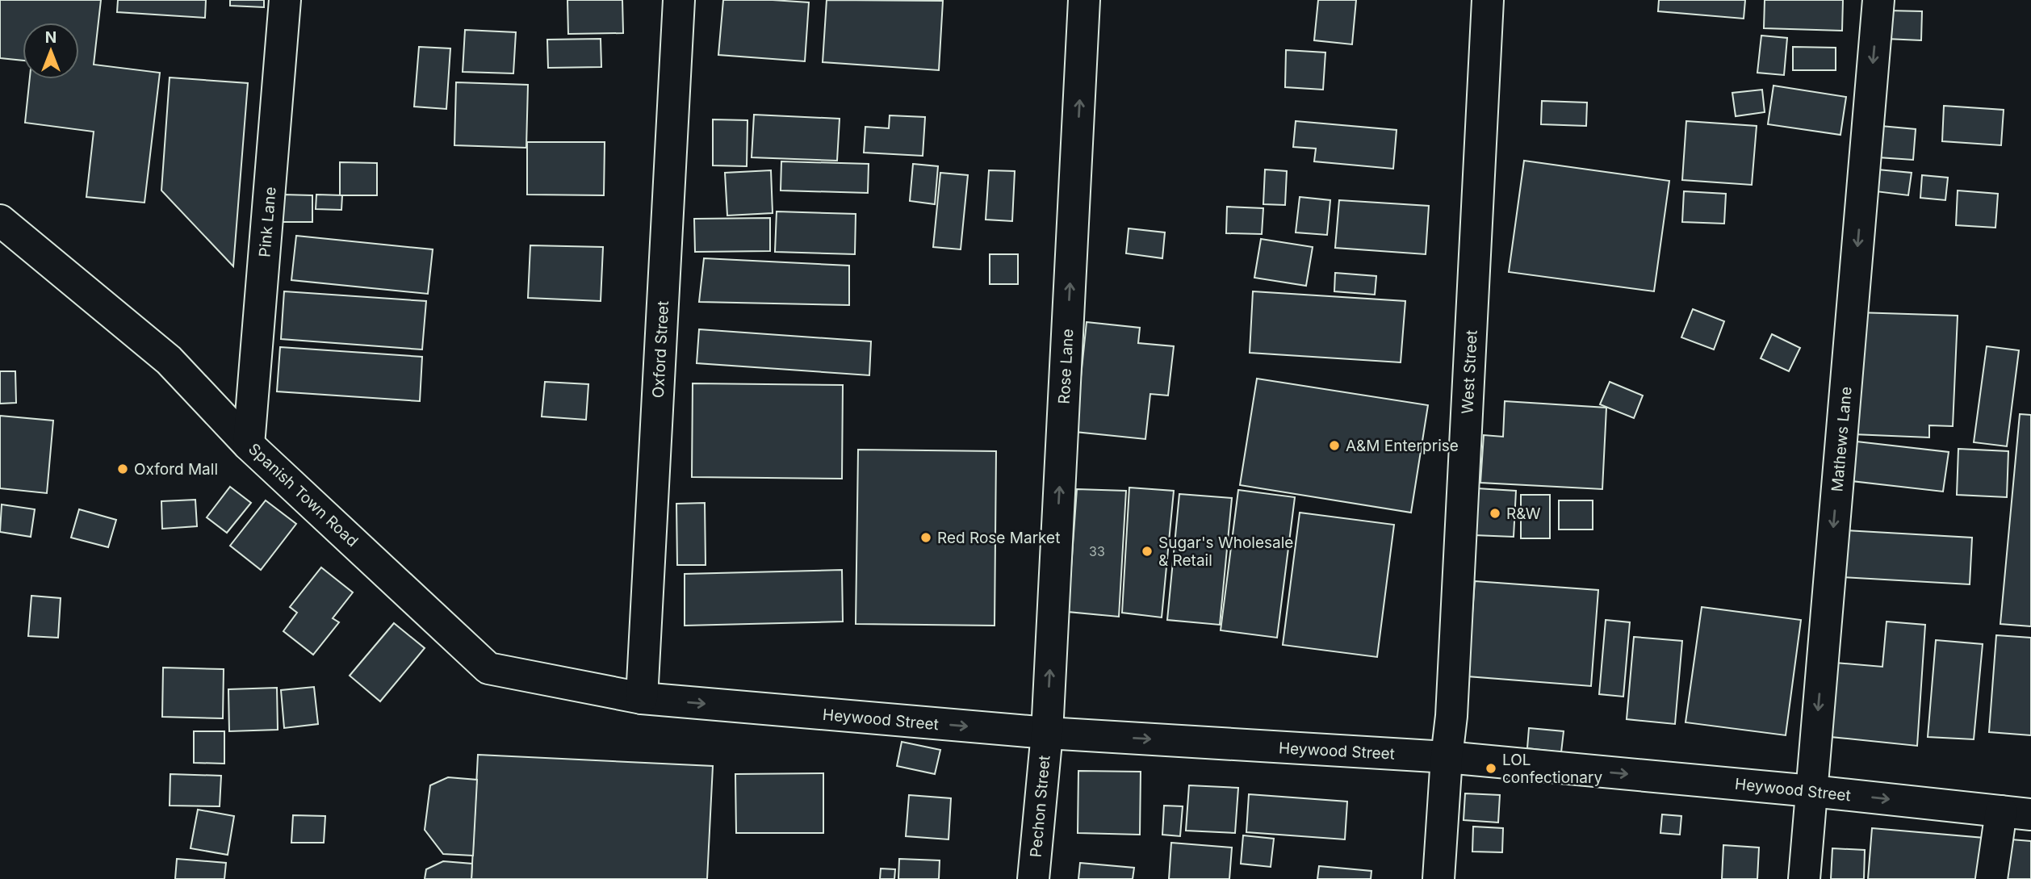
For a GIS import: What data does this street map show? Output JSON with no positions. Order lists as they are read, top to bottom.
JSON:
{
  "streets": {
    "street": [
      "Pink Lane",
      "Oxford Street",
      "Rose Lane",
      "West Street",
      "Mathews Lane",
      "Spanish Town Road",
      "Heywood Street",
      "Pechon Street"
    ]
  },
  "crossings": [
    ["Pink Lane", "Spanish Town Road"],
    ["Oxford Street", "Spanish Town Road"],
    ["Oxford Street", "Heywood Street"],
    ["Rose Lane", "Heywood Street"],
    ["Rose Lane", "Pechon Street"],
    ["West Street", "Heywood Street"],
    ["Mathews Lane", "Heywood Street"],
    ["Spanish Town Road", "Heywood Street"],
    ["Heywood Street", "Pechon Street"]
  ],
  "one_way": ["Rose Lane", "Mathews Lane", "Heywood Street"],
  "places": [
    "A&M Enterprise",
    "Oxford Mall",
    "R&W",
    "Red Rose Market",
    "Sugar's Wholesale & Retail",
    "LOL confectionary"
  ],
  "house_numbers": ["33"],
  "north": "top"
}
